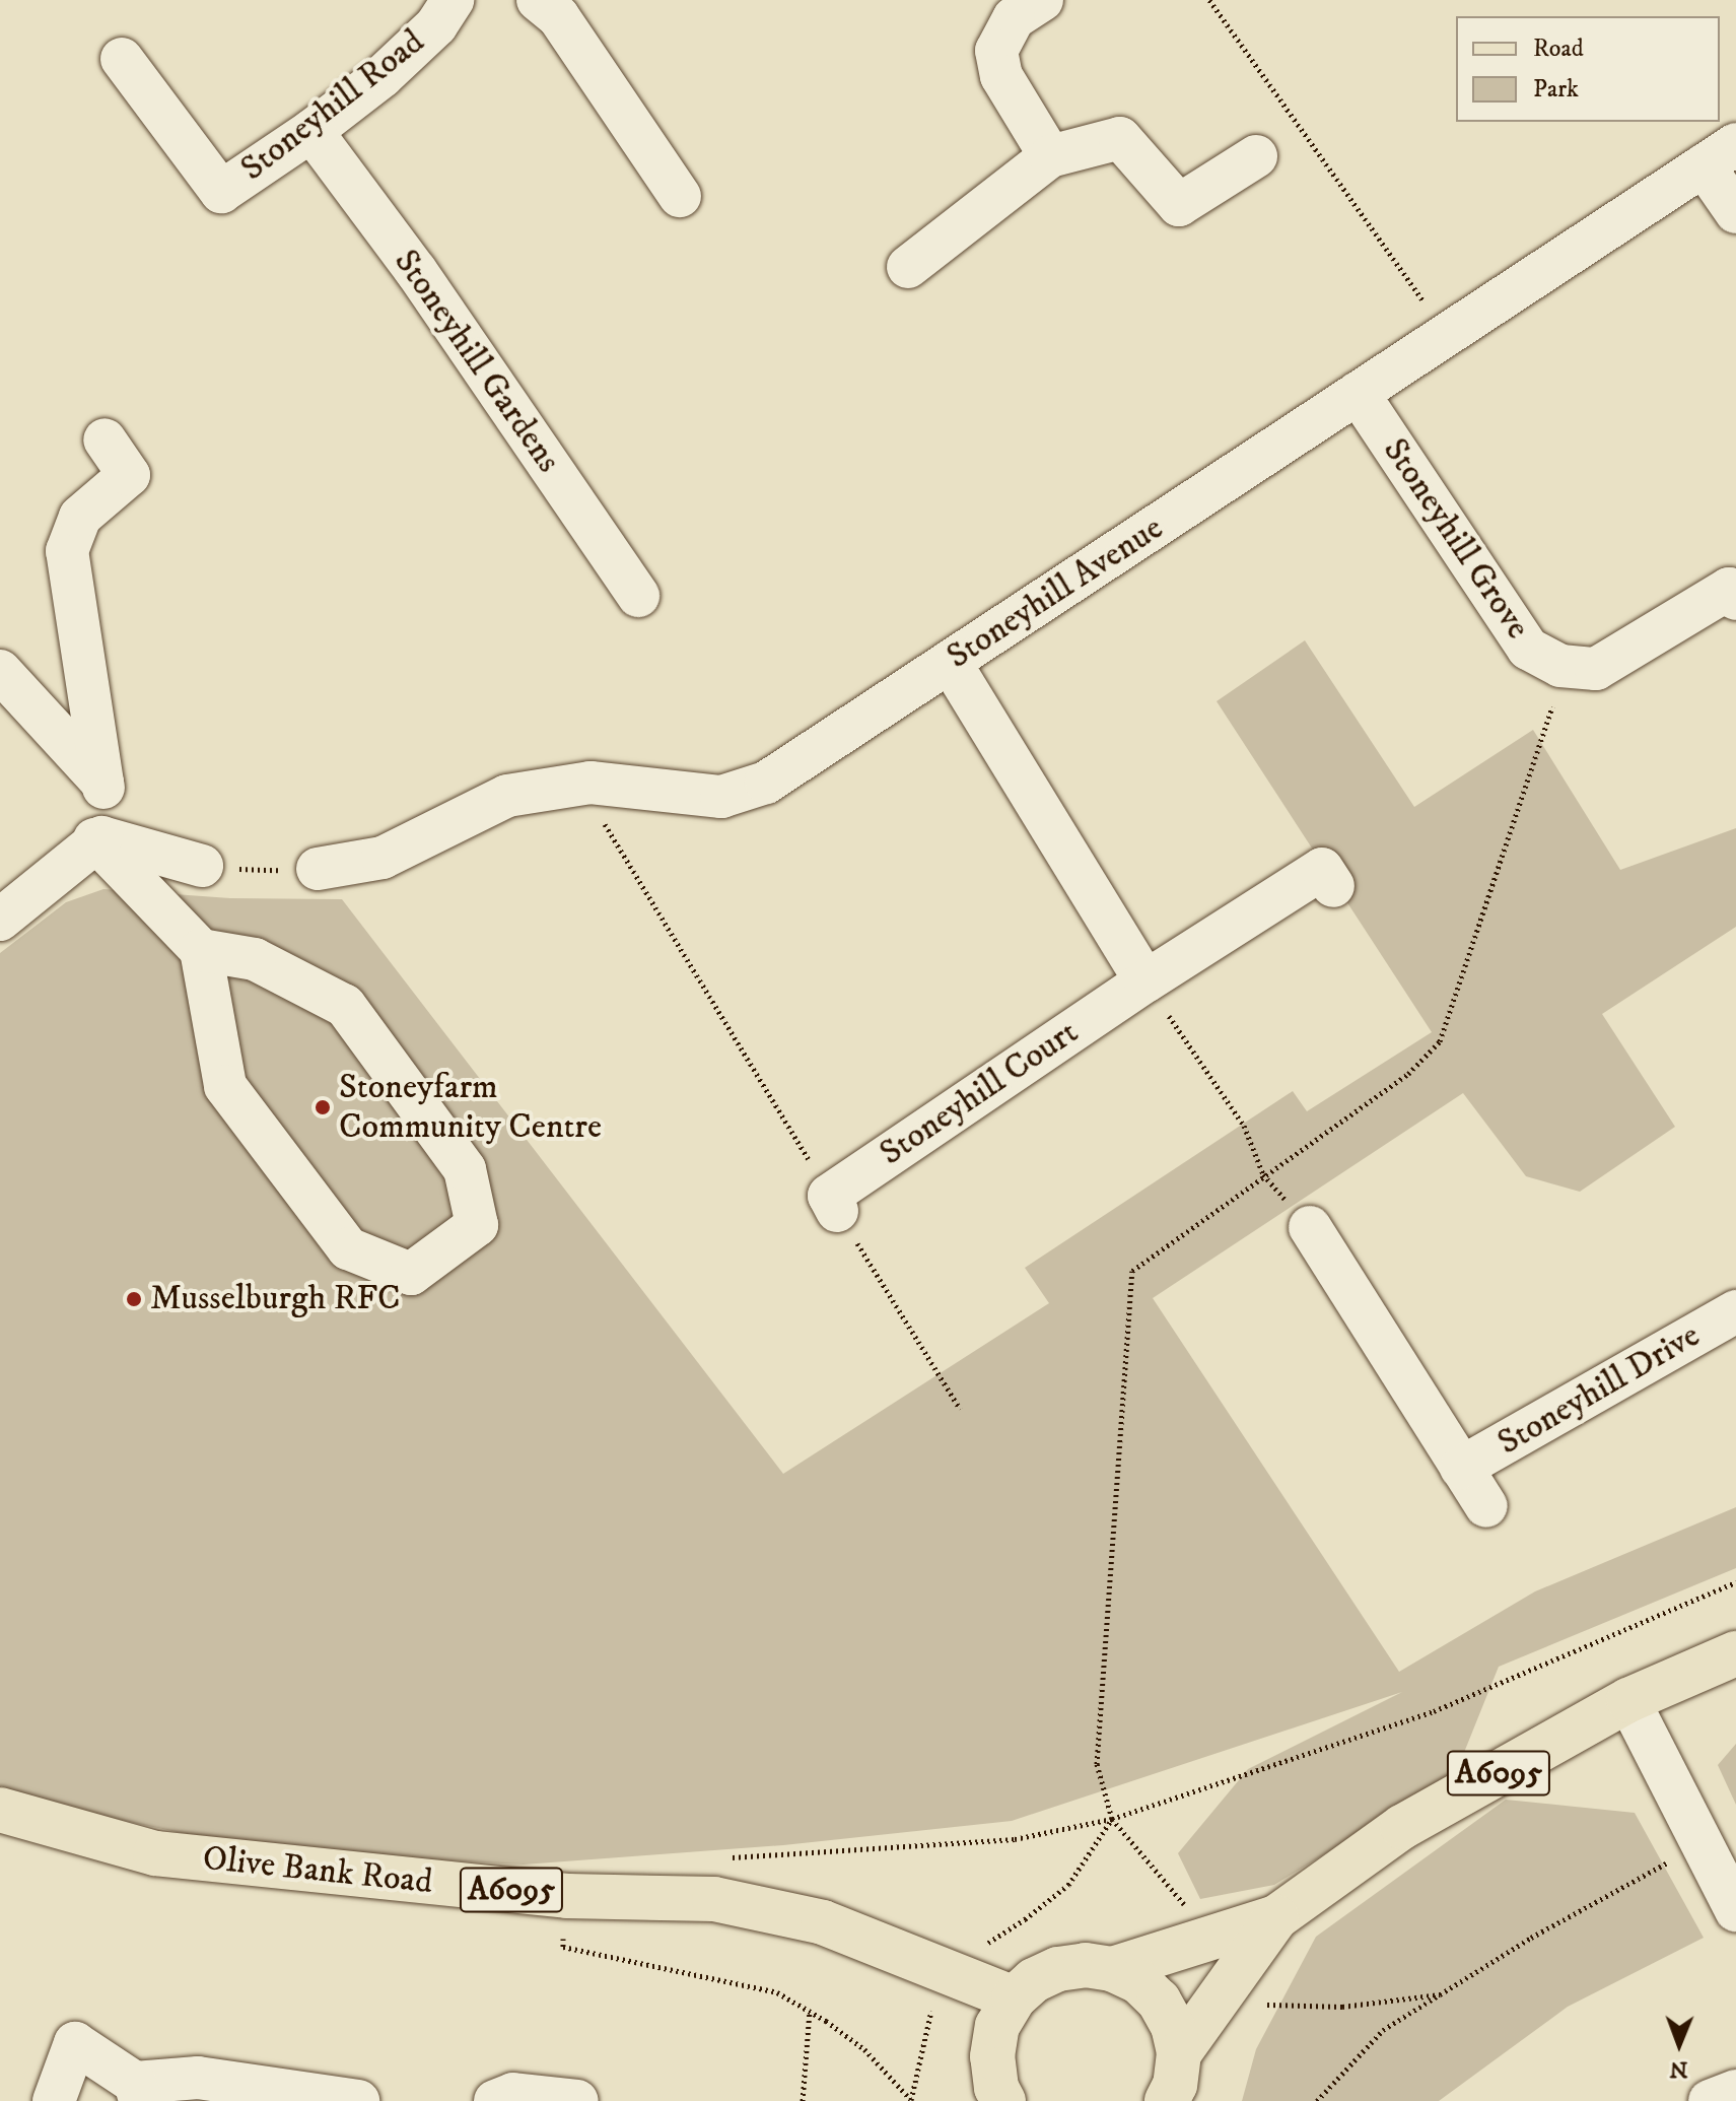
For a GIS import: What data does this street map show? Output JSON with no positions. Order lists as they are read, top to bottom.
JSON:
{
  "streets": {
    "main road": ["A6095", "Olive Bank Road"],
    "street": [
      "Stoneyhill Road",
      "Stoneyhill Gardens",
      "Stoneyhill Grove",
      "Stoneyhill Avenue",
      "Stoneyhill Court",
      "Stoneyhill Drive"
    ]
  },
  "crossings": [
    ["Stoneyhill Road", "Stoneyhill Gardens"],
    ["Stoneyhill Grove", "Stoneyhill Avenue"],
    ["A6095", "Olive Bank Road"]
  ],
  "places": ["Stoneyfarm Community Centre", "Musselburgh RFC"],
  "legend": ["Road", "Park"],
  "north": "bottom"
}
